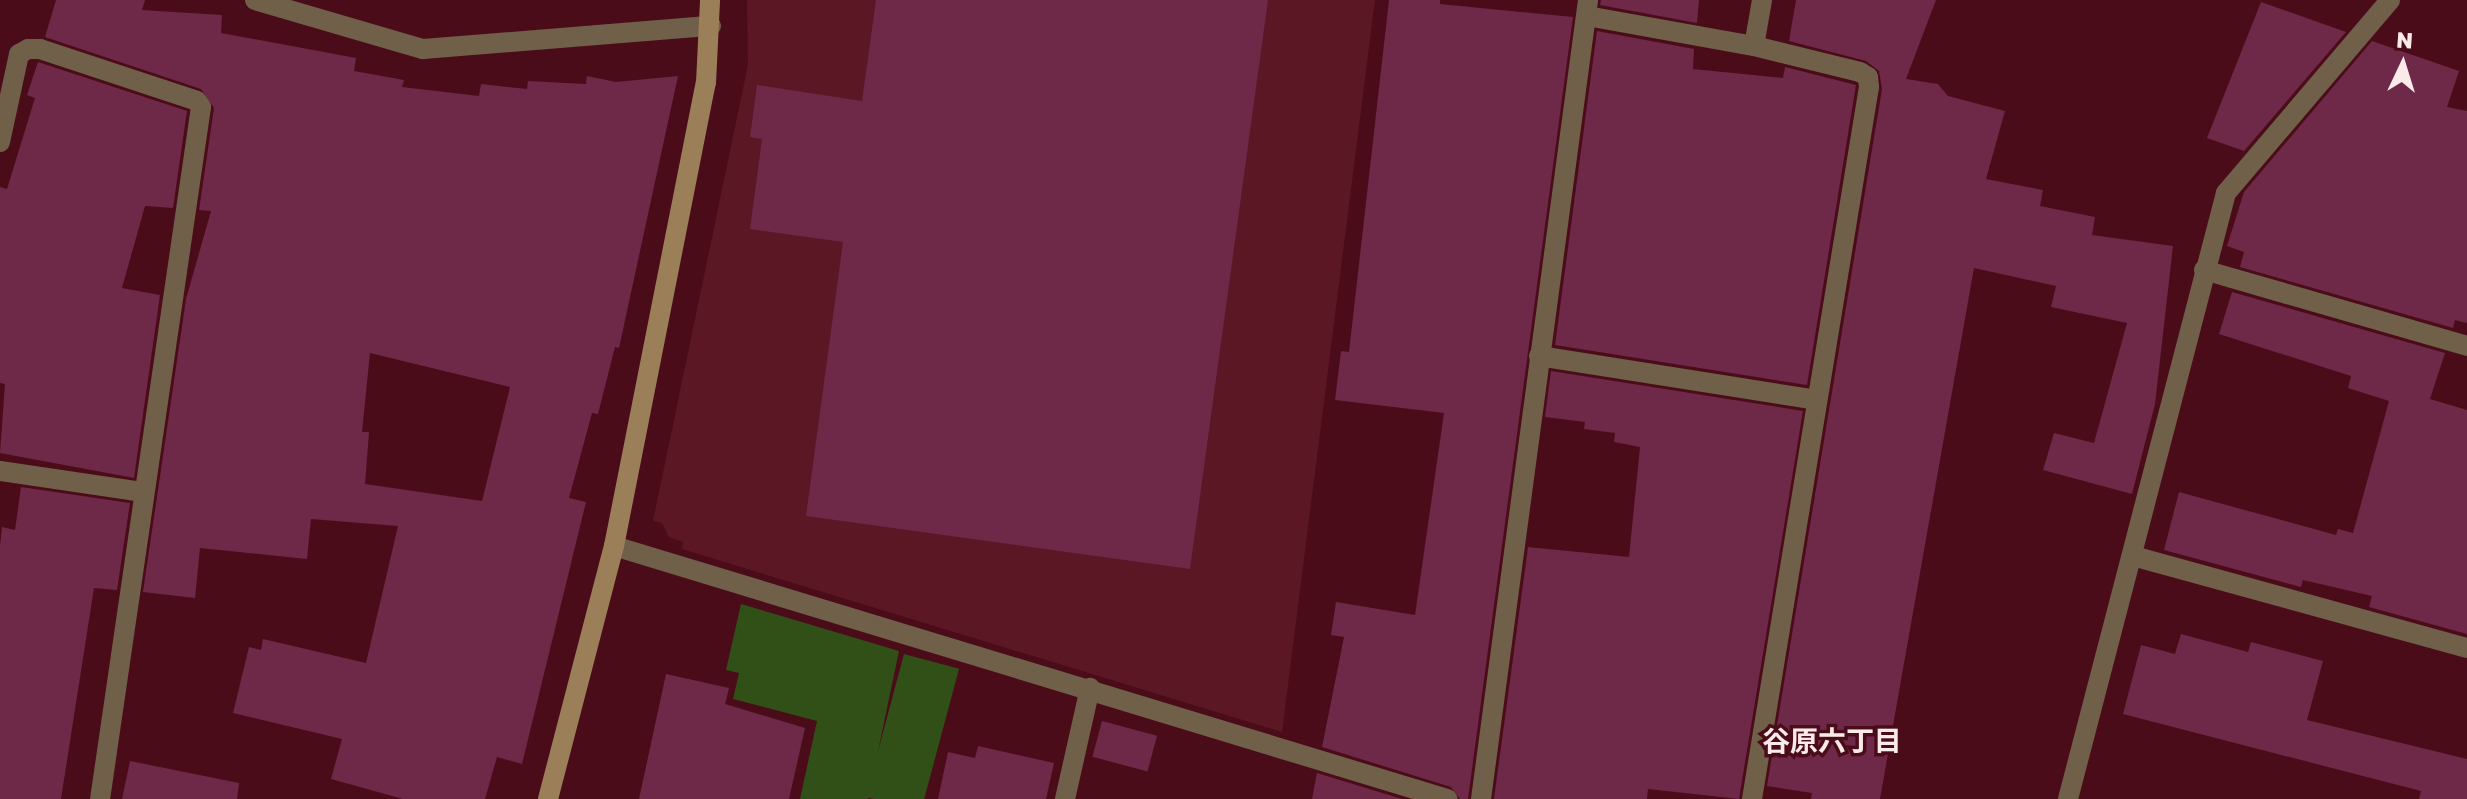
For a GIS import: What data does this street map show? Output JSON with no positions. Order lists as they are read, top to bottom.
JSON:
{
  "districts": ["谷原六丁目"],
  "north": "top"
}
